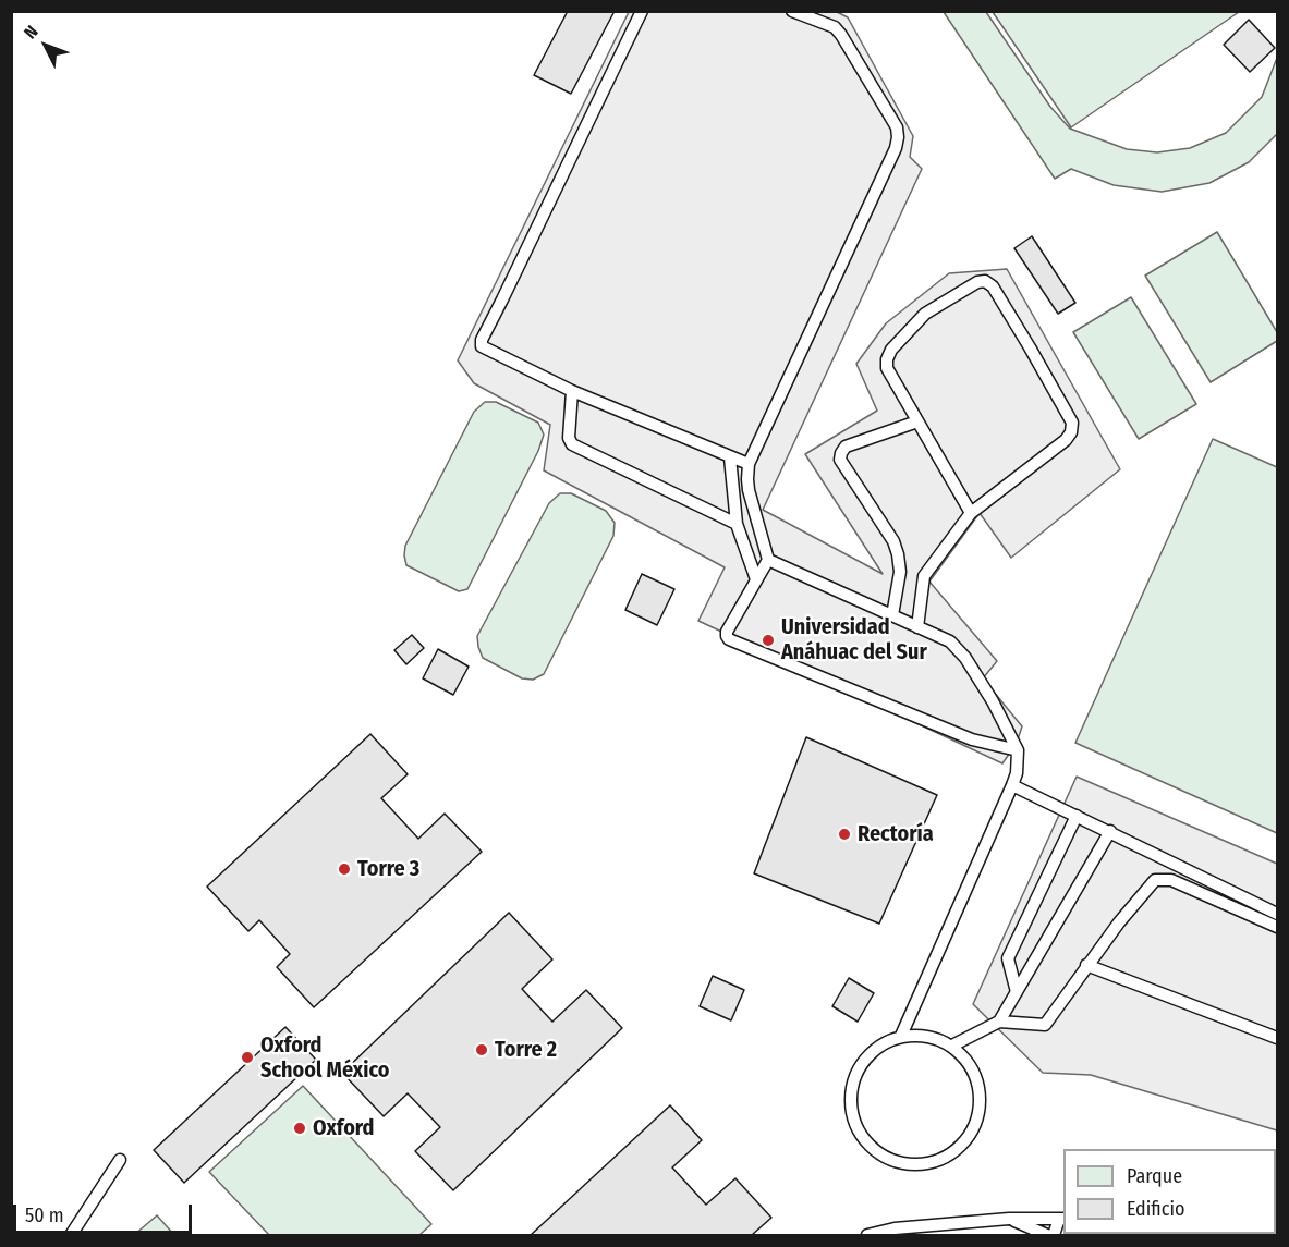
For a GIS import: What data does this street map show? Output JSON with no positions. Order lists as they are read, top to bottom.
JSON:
{
  "places": [
    "Universidad Anáhuac del Sur",
    "Rectoría",
    "Torre 3",
    "Torre 2",
    "Oxford School México",
    "Oxford"
  ],
  "legend": ["Parque", "Edificio"],
  "scale_bar": "50 m",
  "north": "top left"
}
